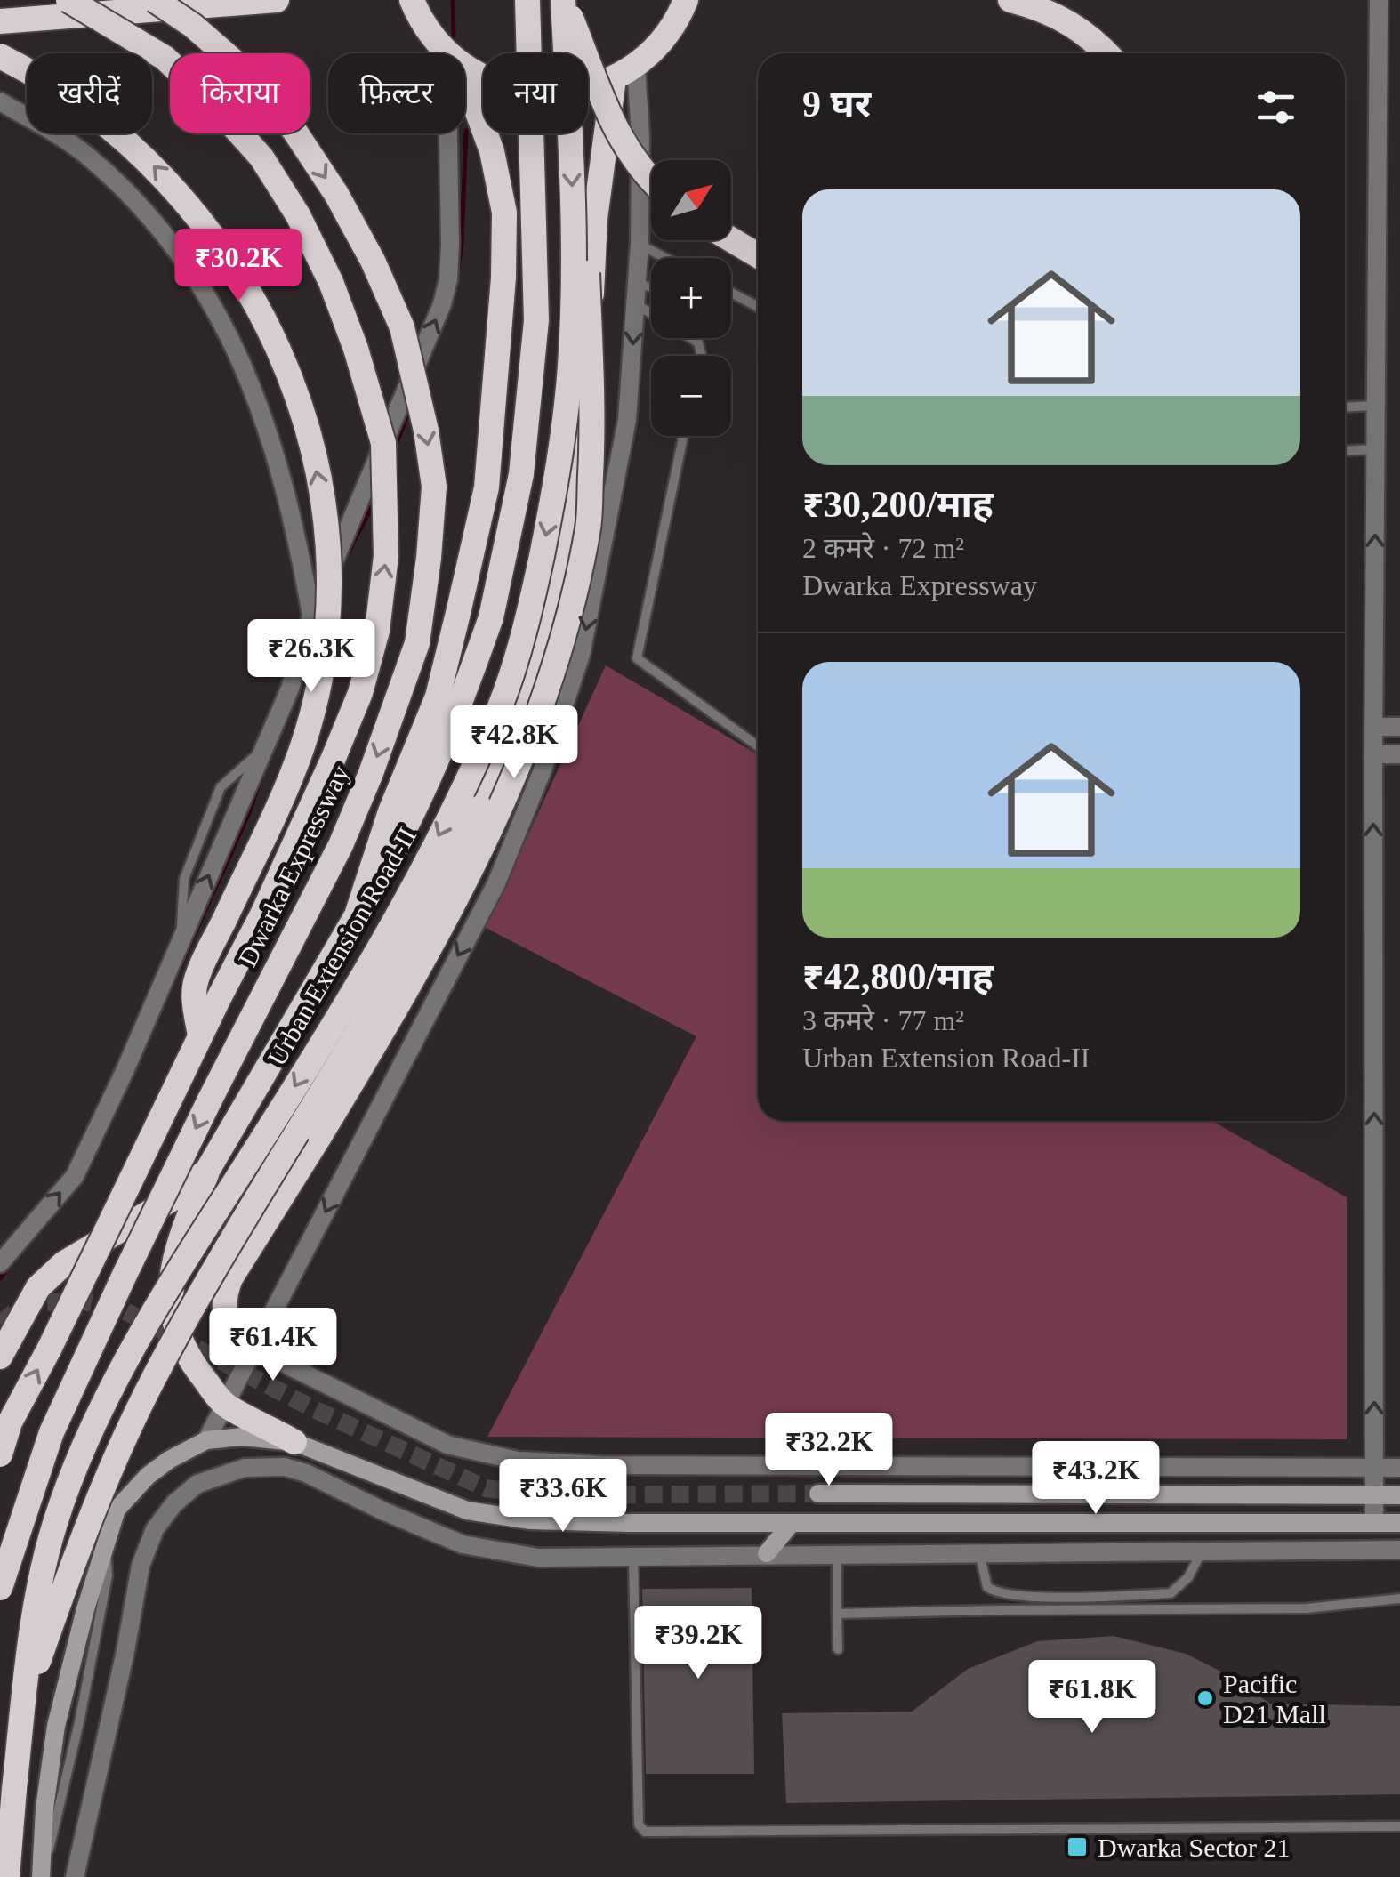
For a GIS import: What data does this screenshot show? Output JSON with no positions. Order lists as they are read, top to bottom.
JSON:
{
  "streets": {
    "highway": ["Dwarka Expressway", "Urban Extension Road-II"]
  },
  "places": {
    "other": ["Pacific D21 Mall"],
    "transit": ["Dwarka Sector 21"]
  },
  "north": "top right",
  "page": {
    "chip": [
      "खरीदें",
      "किराया",
      "फ़िल्टर",
      "नया"
    ],
    "heading": "9 घर",
    "map_buttons": ["+", "−"],
    "list": [
      {
        "name": "₹30,200/माह",
        "note": "2 कमरे · 72 m² · Dwarka Expressway"
      },
      {
        "name": "₹42,800/माह",
        "note": "3 कमरे · 77 m² · Urban Extension Road-II"
      }
    ],
    "price": [
      "₹30.2K",
      "₹26.3K",
      "₹42.8K",
      "₹61.4K",
      "₹32.2K",
      "₹43.2K",
      "₹33.6K",
      "₹39.2K",
      "₹61.8K"
    ]
  }
}
